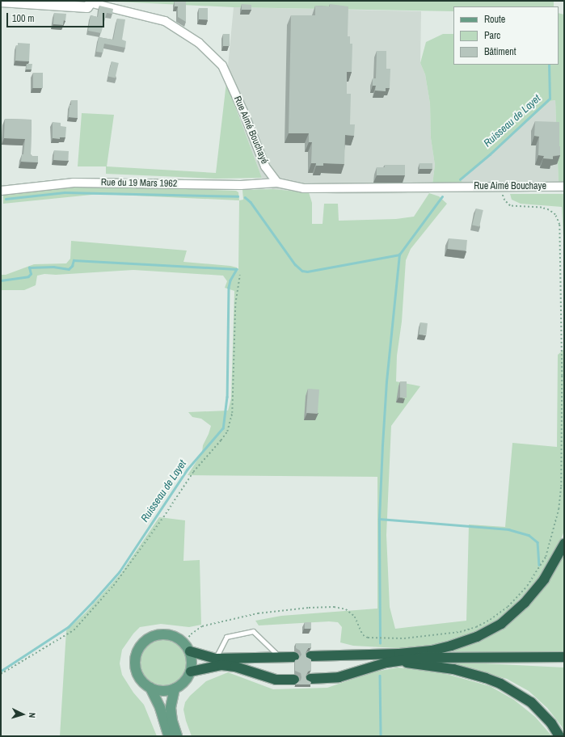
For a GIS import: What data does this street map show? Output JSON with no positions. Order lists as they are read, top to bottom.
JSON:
{
  "streets": {
    "street": ["Rue Aimé Bouchayé", "Rue du 19 Mars 1962", "Rue Aimé Bouchaye"]
  },
  "crossings": [
    ["Rue Aimé Bouchayé", "Rue du 19 Mars 1962"],
    ["Rue Aimé Bouchayé", "Rue Aimé Bouchaye"],
    ["Rue du 19 Mars 1962", "Rue Aimé Bouchaye"]
  ],
  "water": ["Ruisseau de Layet"],
  "legend": ["Route", "Parc", "Bâtiment"],
  "scale_bar": "100 m",
  "north": "right"
}
